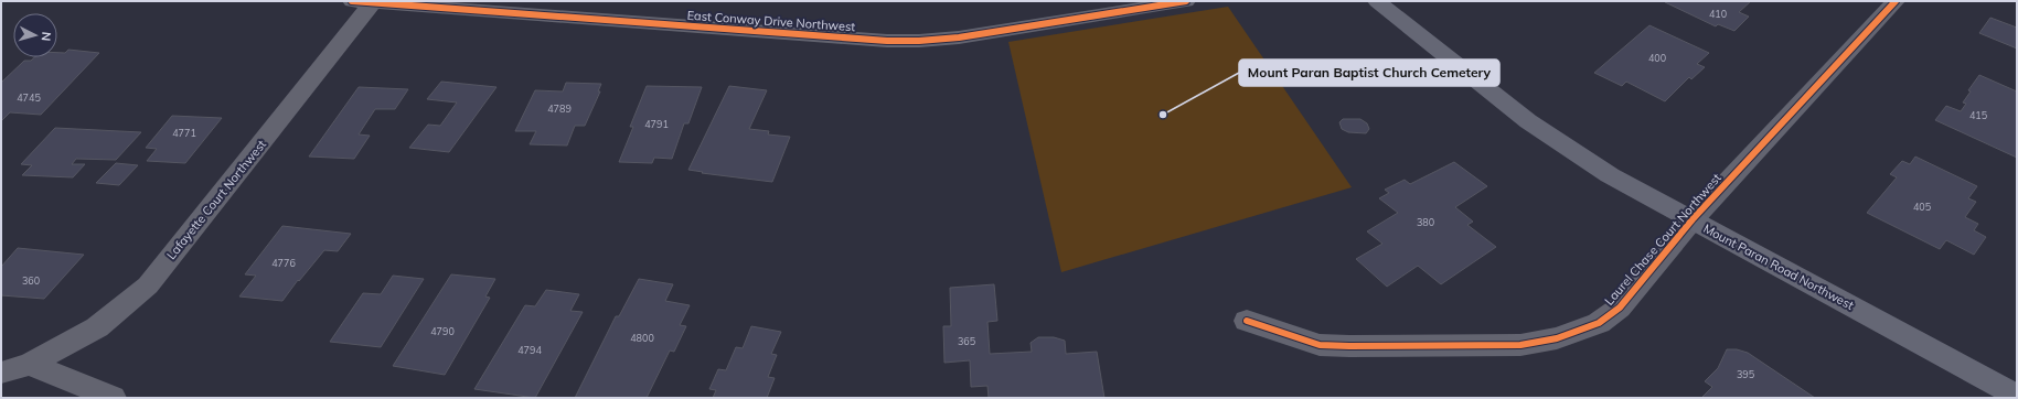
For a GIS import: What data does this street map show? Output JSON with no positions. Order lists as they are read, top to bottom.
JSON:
{
  "streets": {
    "main road": ["Mount Paran Road Northwest"],
    "street": ["East Conway Drive Northwest", "Lafayette Court Northwest", "Laurel Chase Court Northwest"]
  },
  "crossings": [
    ["East Conway Drive Northwest", "Lafayette Court Northwest"],
    ["Laurel Chase Court Northwest", "Mount Paran Road Northwest"]
  ],
  "places": ["Mount Paran Baptist Church Cemetery"],
  "house_numbers": [
    "410",
    "400",
    "4745",
    "4789",
    "415",
    "4791",
    "4771",
    "405",
    "380",
    "4776",
    "360",
    "4790",
    "4800",
    "365",
    "4794",
    "395"
  ],
  "north": "right"
}
